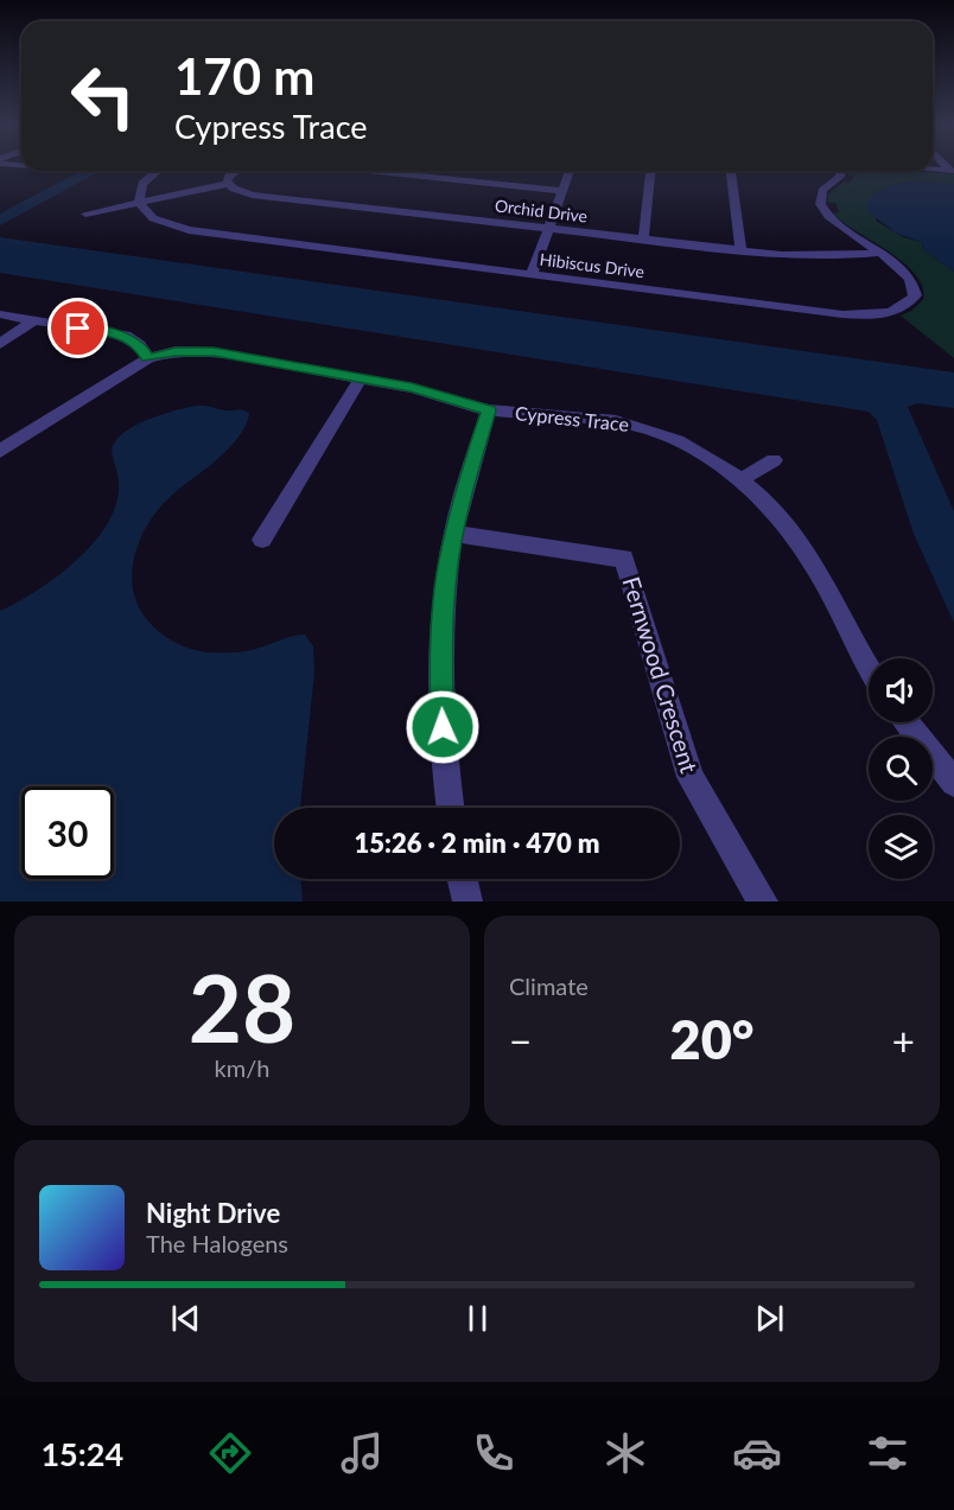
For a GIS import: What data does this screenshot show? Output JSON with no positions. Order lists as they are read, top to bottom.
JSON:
{
  "streets": {
    "street": [
      "Orchid Drive",
      "Hibiscus Drive",
      "Cypress Trace",
      "Fernwood Crescent"
    ]
  },
  "crossings": [
    ["Orchid Drive", "Hibiscus Drive"]
  ],
  "page": {
    "turn": ["170 m", "Cypress Trace"],
    "limit": "30",
    "trip": "15:26 · 2 min · 470 m",
    "tile": [
      ["28", "km/h"],
      "Climate"
    ],
    "heat": ["−", "20°", "+"],
    "song": ["Night Drive", "The Halogens"],
    "tabs": "15:24"
  }
}
